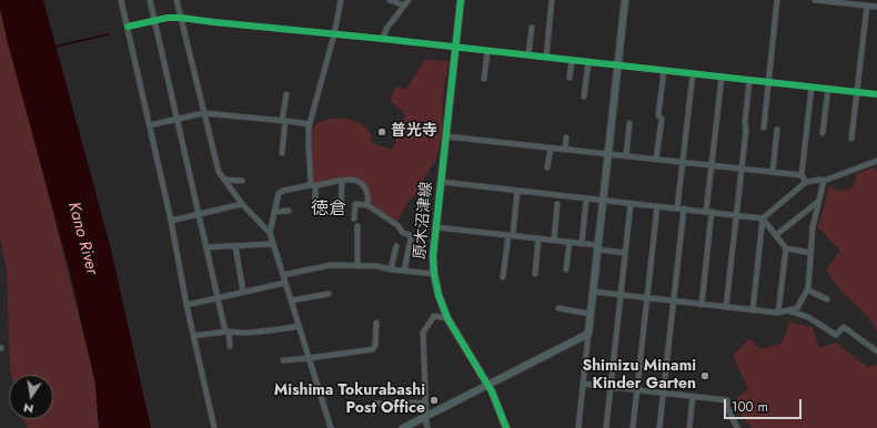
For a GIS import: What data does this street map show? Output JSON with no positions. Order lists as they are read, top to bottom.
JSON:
{
  "streets": {
    "main road": ["原木沼津線"]
  },
  "districts": ["徳倉"],
  "water": ["Kano River"],
  "places": ["普光寺", "Shimizu Minami Kinder Garten", "Mishima Tokurabashi Post Office"],
  "scale_bar": "100 m",
  "north": "bottom"
}
